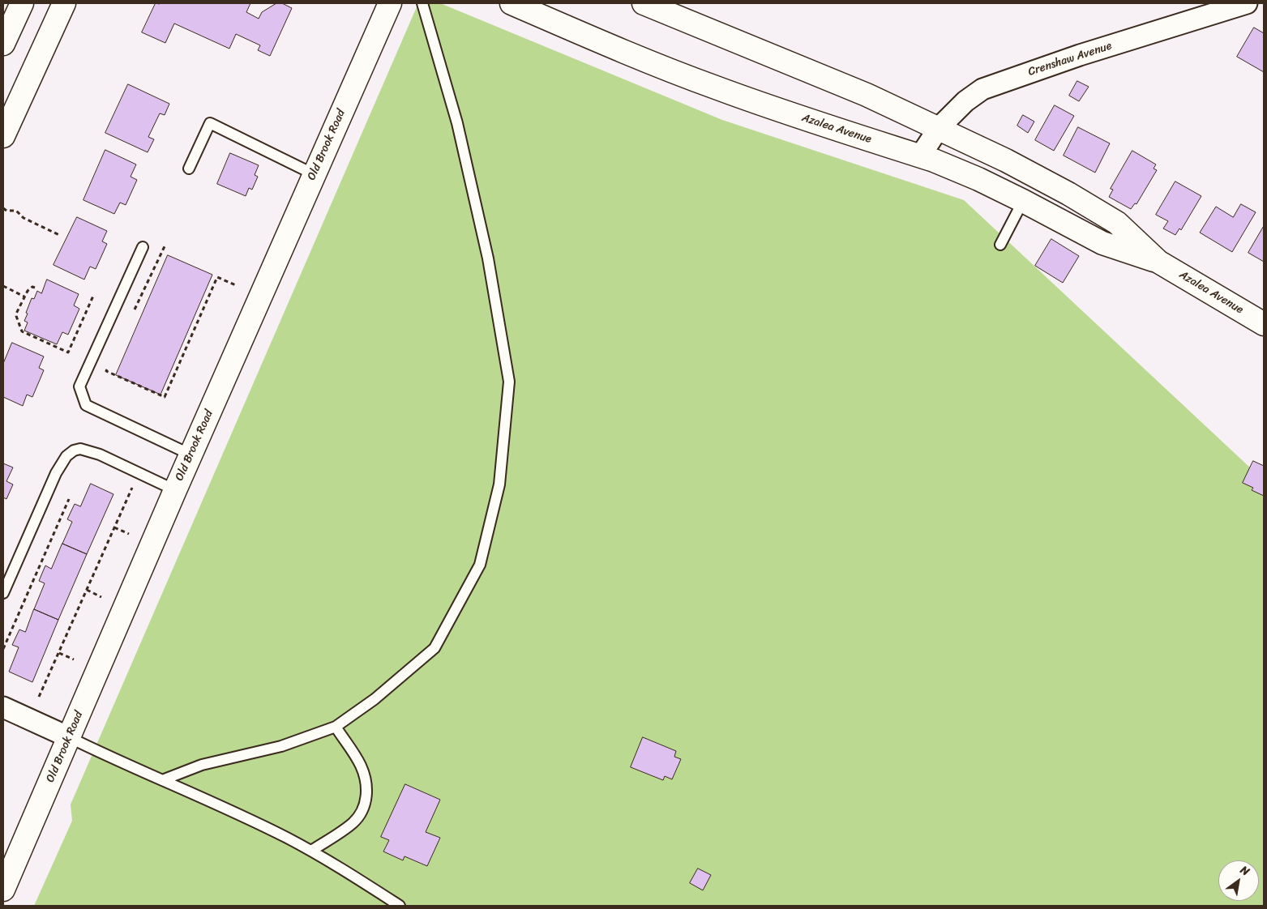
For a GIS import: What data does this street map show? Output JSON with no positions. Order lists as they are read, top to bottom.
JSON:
{
  "streets": {
    "main road": ["Azalea Avenue", "Old Brook Road"],
    "street": ["Crenshaw Avenue"]
  },
  "crossings": [
    ["Crenshaw Avenue", "Azalea Avenue"]
  ],
  "north": "top right"
}
